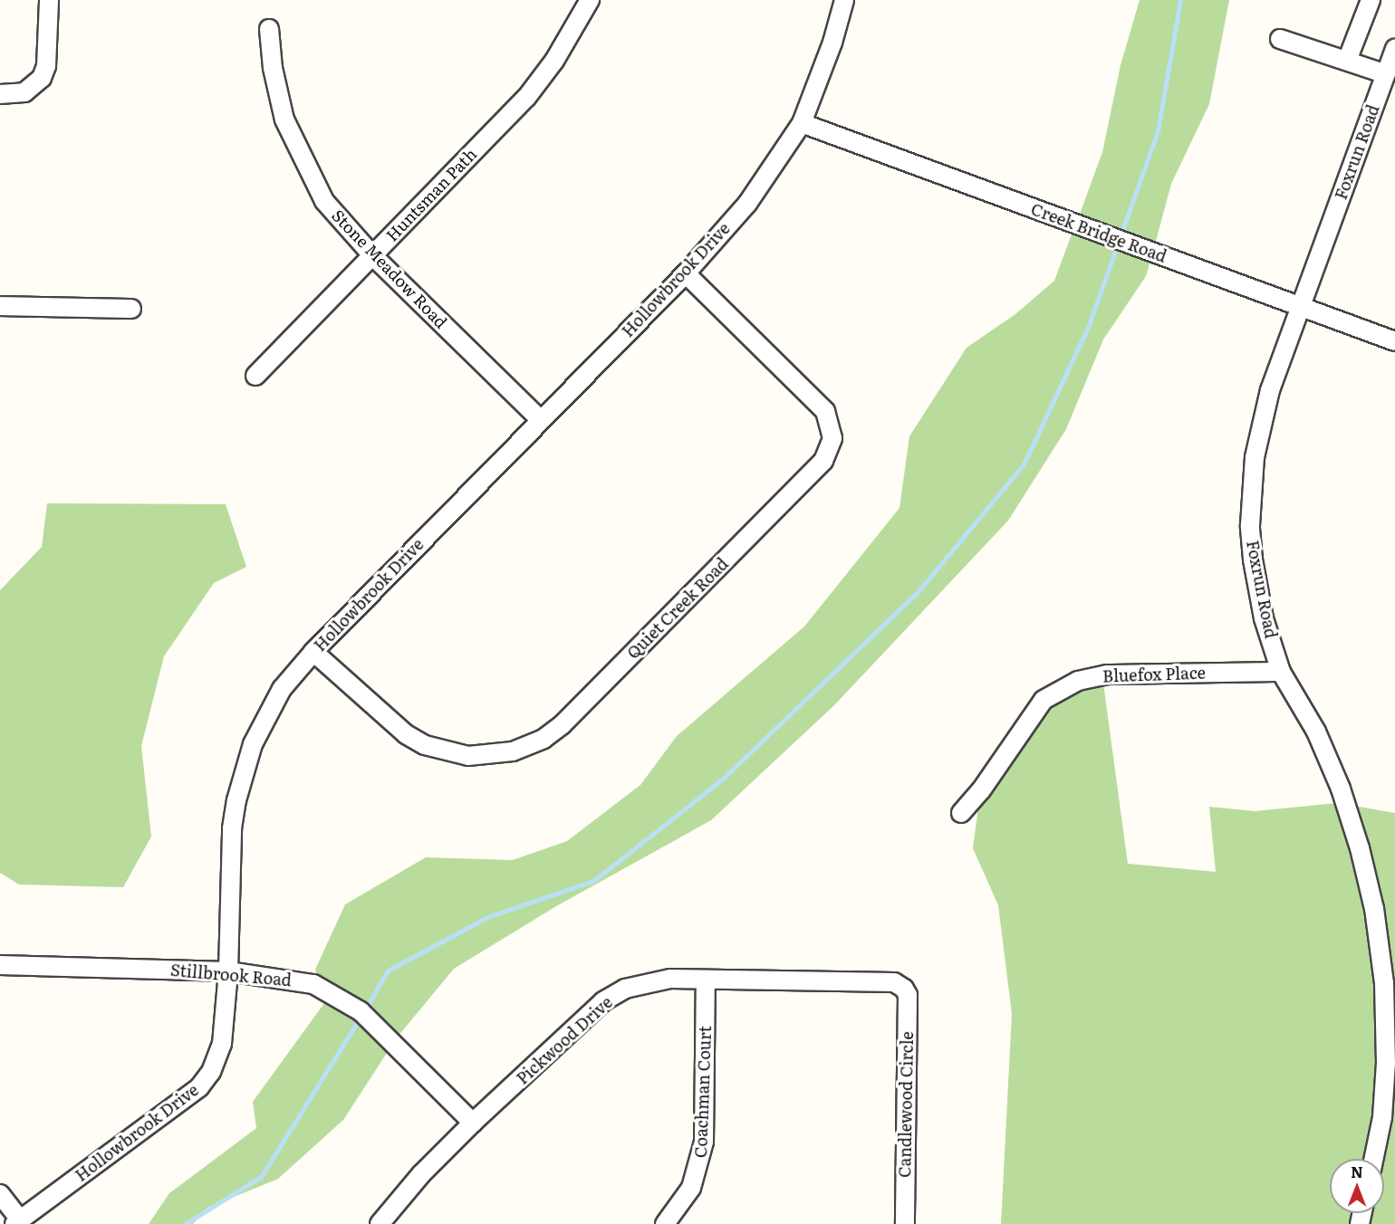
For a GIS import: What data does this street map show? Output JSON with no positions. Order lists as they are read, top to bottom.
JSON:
{
  "streets": {
    "street": [
      "Foxrun Road",
      "Huntsman Path",
      "Creek Bridge Road",
      "Stone Meadow Road",
      "Hollowbrook Drive",
      "Quiet Creek Road",
      "Bluefox Place",
      "Stillbrook Road",
      "Pickwood Drive",
      "Coachman Court",
      "Candlewood Circle"
    ]
  },
  "crossings": [
    ["Foxrun Road", "Creek Bridge Road"],
    ["Foxrun Road", "Bluefox Place"],
    ["Huntsman Path", "Stone Meadow Road"],
    ["Creek Bridge Road", "Hollowbrook Drive"],
    ["Stone Meadow Road", "Hollowbrook Drive"],
    ["Hollowbrook Drive", "Quiet Creek Road"],
    ["Hollowbrook Drive", "Stillbrook Road"],
    ["Stillbrook Road", "Pickwood Drive"],
    ["Pickwood Drive", "Coachman Court"],
    ["Pickwood Drive", "Candlewood Circle"]
  ],
  "north": "top"
}
